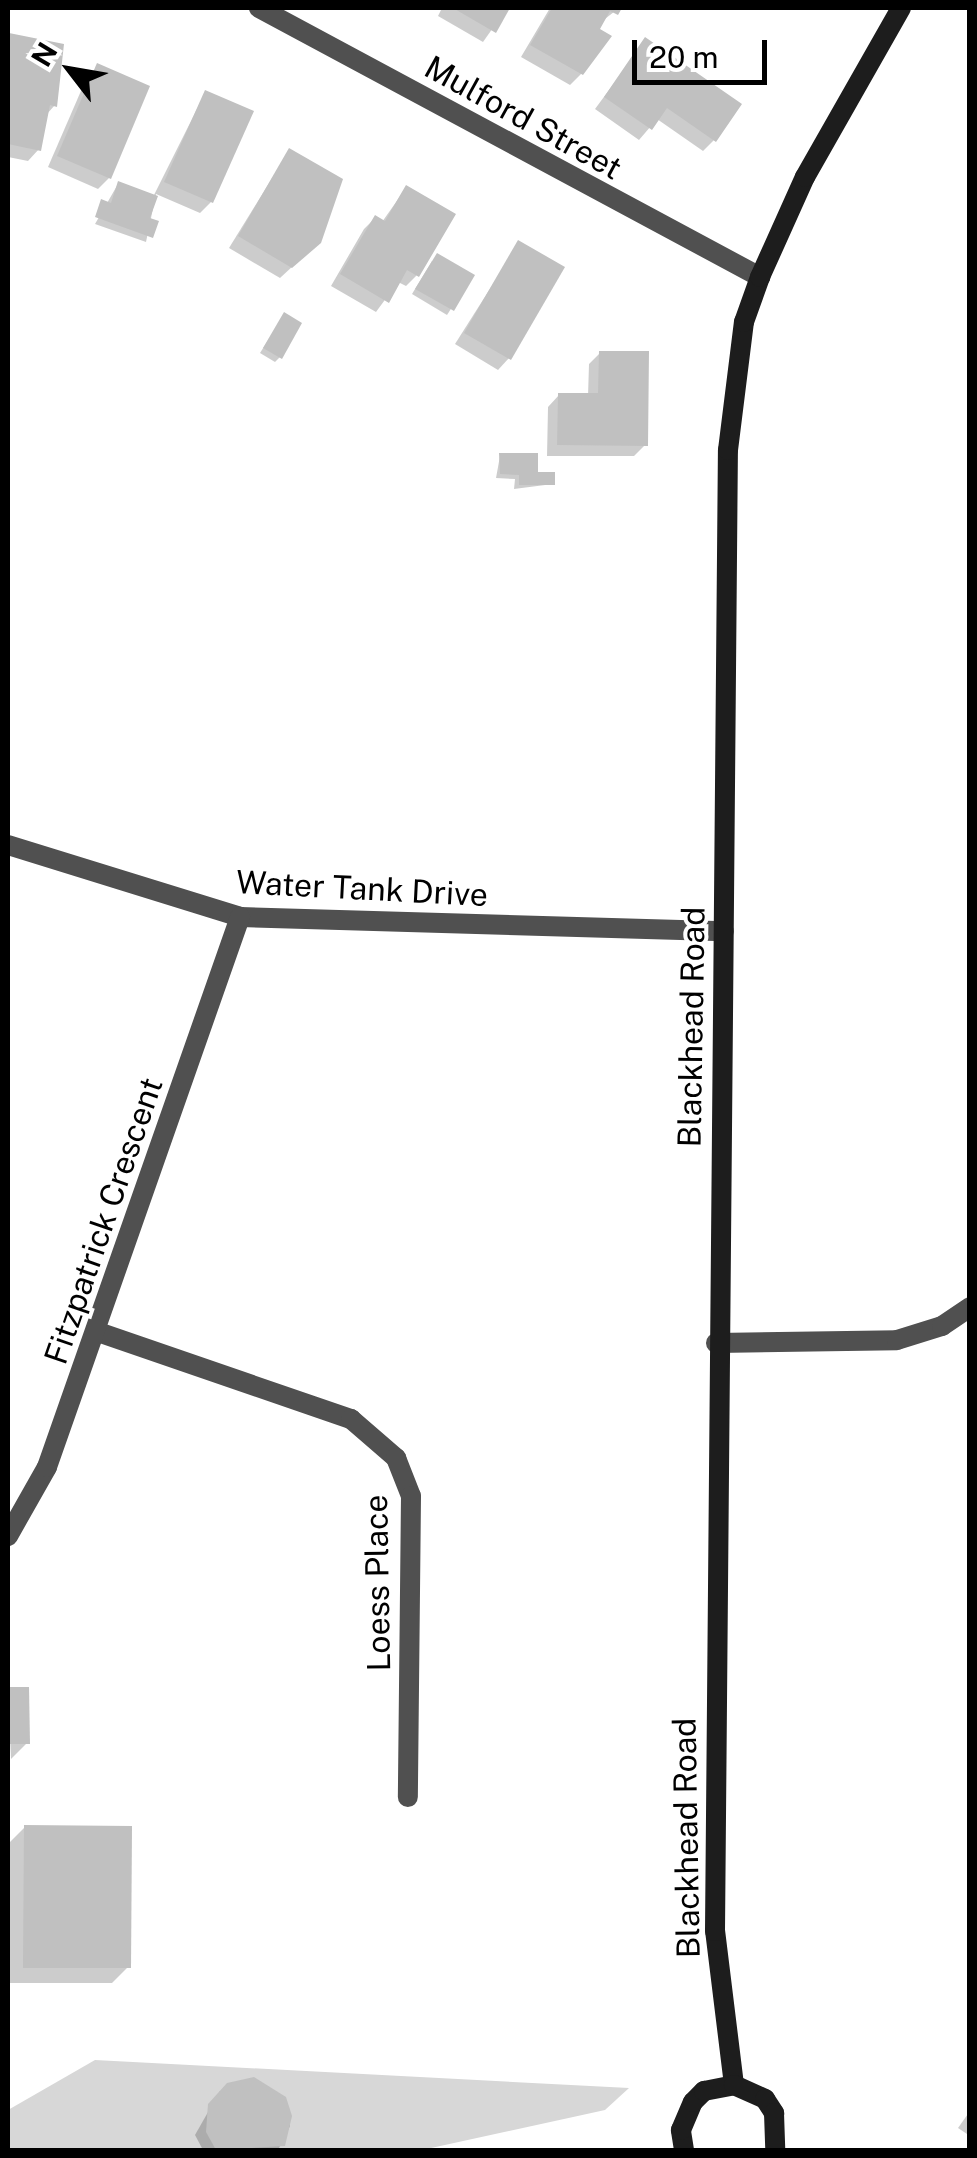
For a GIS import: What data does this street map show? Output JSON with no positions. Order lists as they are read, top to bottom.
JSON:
{
  "streets": {
    "main road": ["Blackhead Road"],
    "street": [
      "Mulford Street",
      "Water Tank Drive",
      "Fitzpatrick Crescent",
      "Loess Place"
    ]
  },
  "crossings": [
    ["Mulford Street", "Blackhead Road"],
    ["Water Tank Drive", "Blackhead Road"],
    ["Water Tank Drive", "Fitzpatrick Crescent"],
    ["Fitzpatrick Crescent", "Loess Place"]
  ],
  "scale_bar": "20 m",
  "north": "top left"
}
